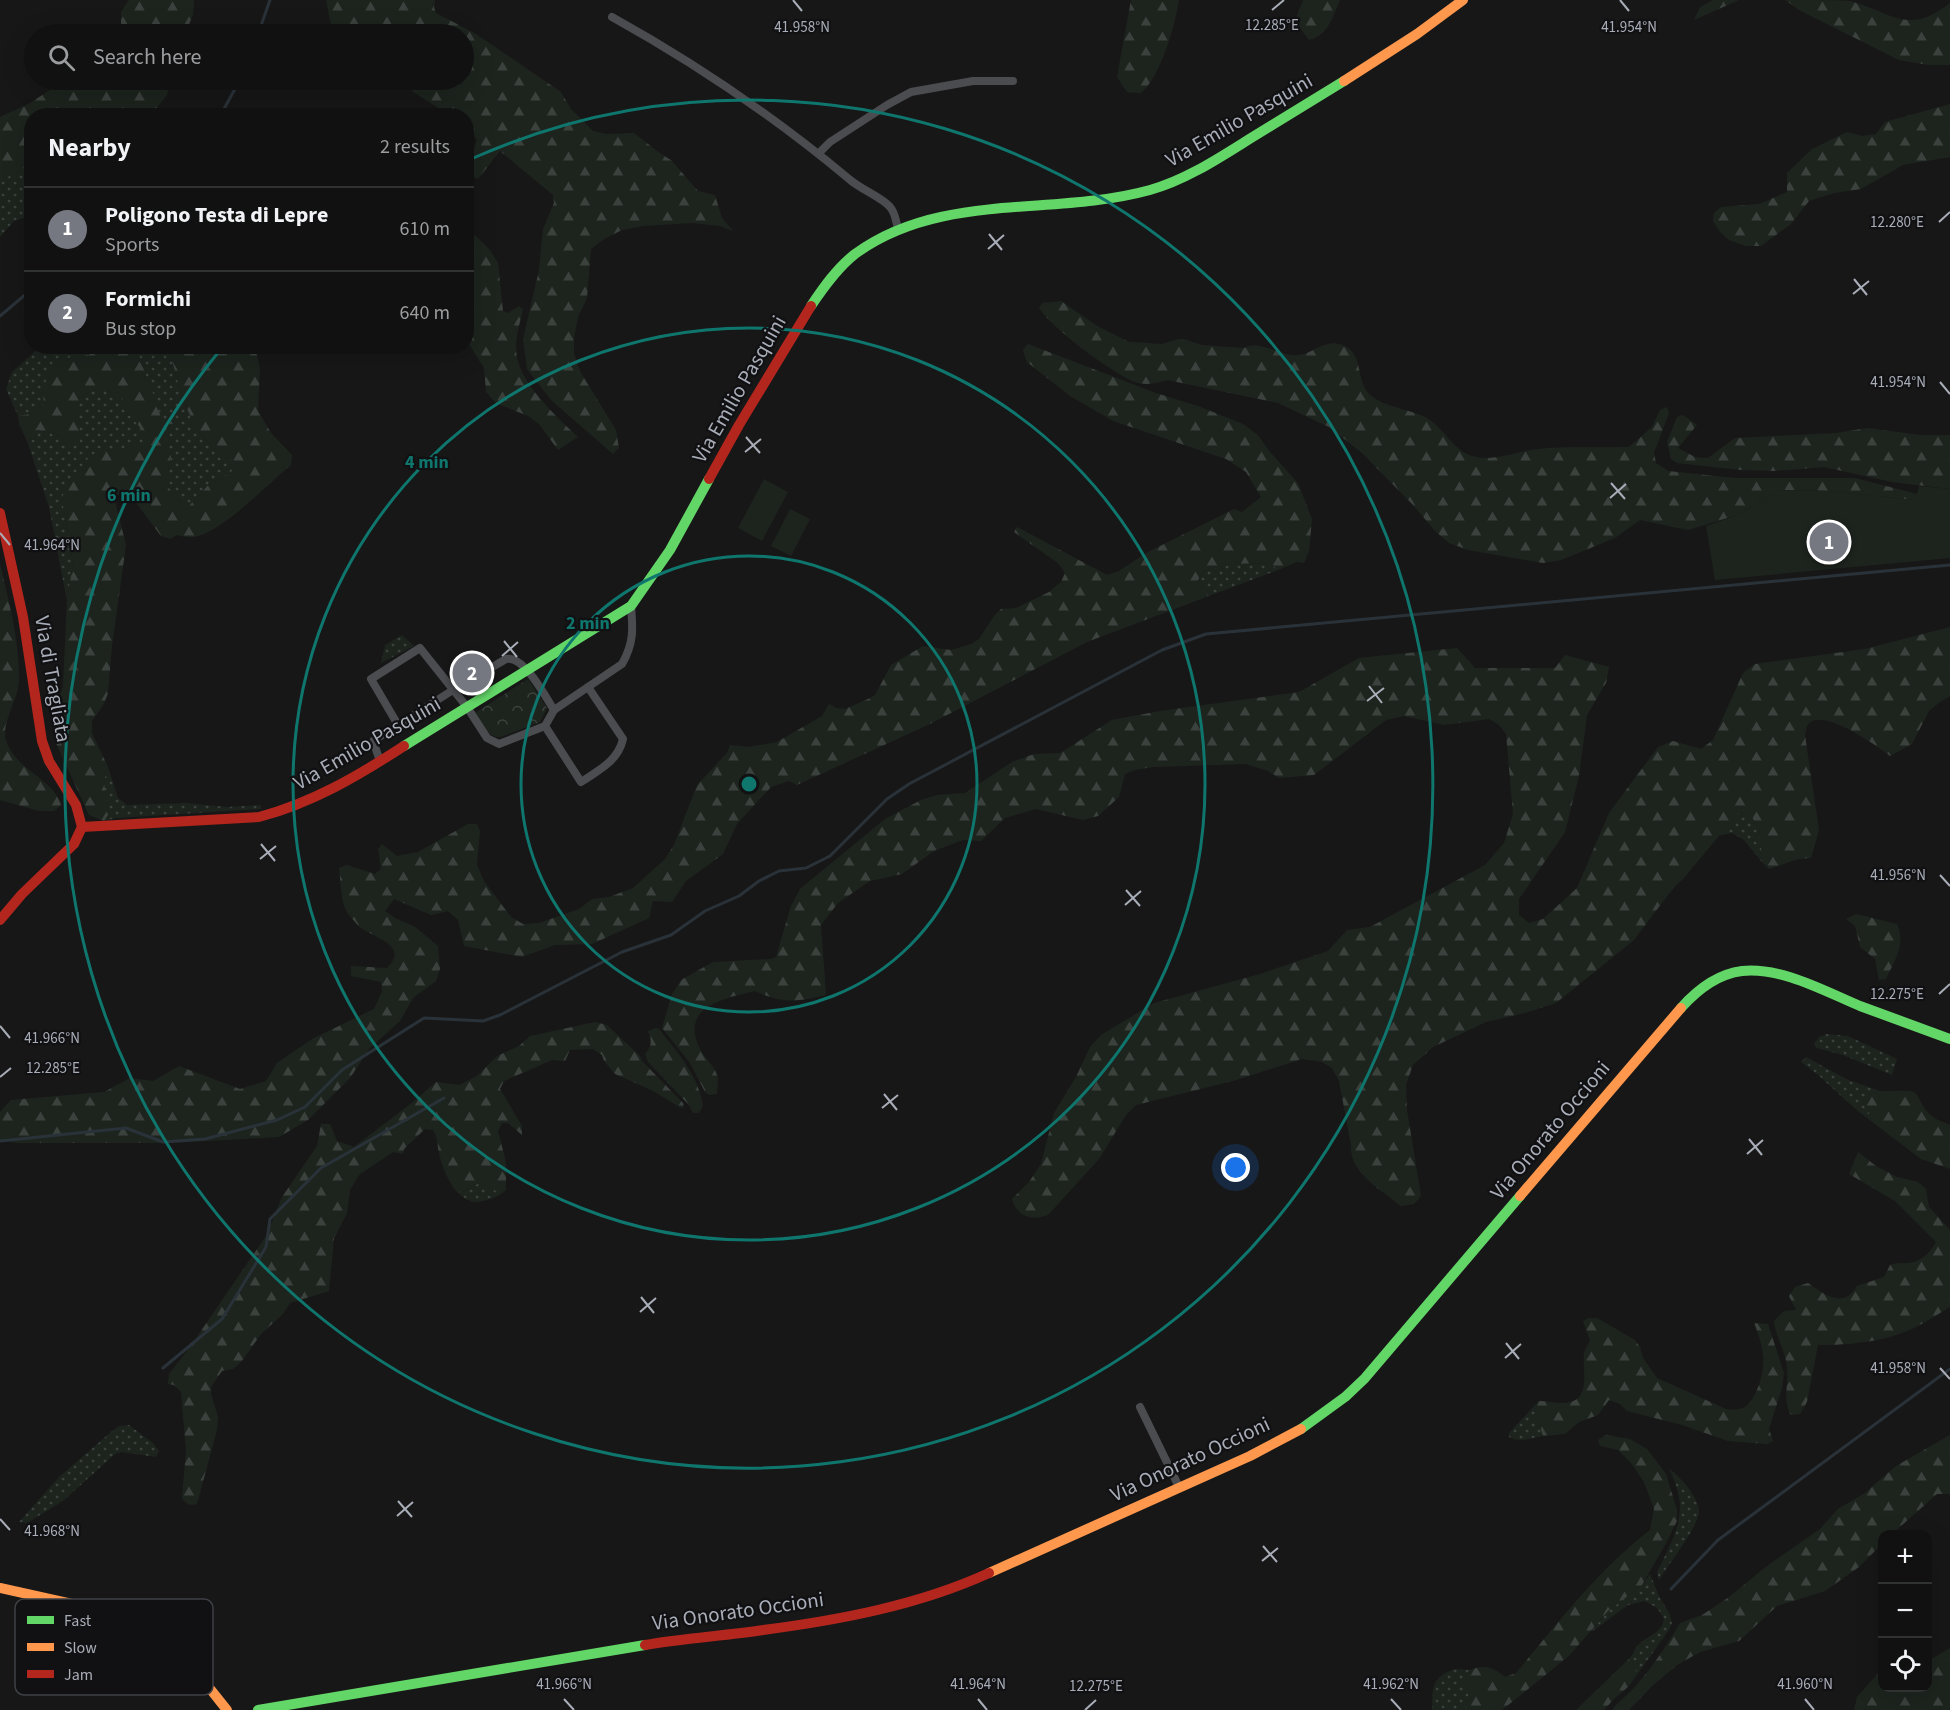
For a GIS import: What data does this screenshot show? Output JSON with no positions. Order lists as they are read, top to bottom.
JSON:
{
  "streets": {
    "street": ["Via Emilio Pasquini", "Via di Tragliata", "Via Onorato Occioni"]
  },
  "crossings": [
    ["Via Emilio Pasquini", "Via di Tragliata"]
  ],
  "legend": ["Fast", "Slow", "Jam"],
  "page": {
    "search": "Search here",
    "heading": ["Nearby", "2 results"],
    "list": [
      {
        "mark": "1",
        "name": "Poligono Testa di Lepre",
        "note": "Sports",
        "value": "610 m"
      },
      {
        "mark": "2",
        "name": "Formichi",
        "note": "Bus stop",
        "value": "640 m"
      }
    ],
    "pins": ["1", "2"],
    "map_buttons": ["+", "−"]
  },
  "coordinates": [
    "12.285°E",
    "41.954°N",
    "41.958°N",
    "12.280°E",
    "41.964°N",
    "41.956°N",
    "12.275°E",
    "41.966°N",
    "41.968°N",
    "41.962°N",
    "41.960°N"
  ],
  "rings": ["4 min", "6 min", "2 min"]
}
